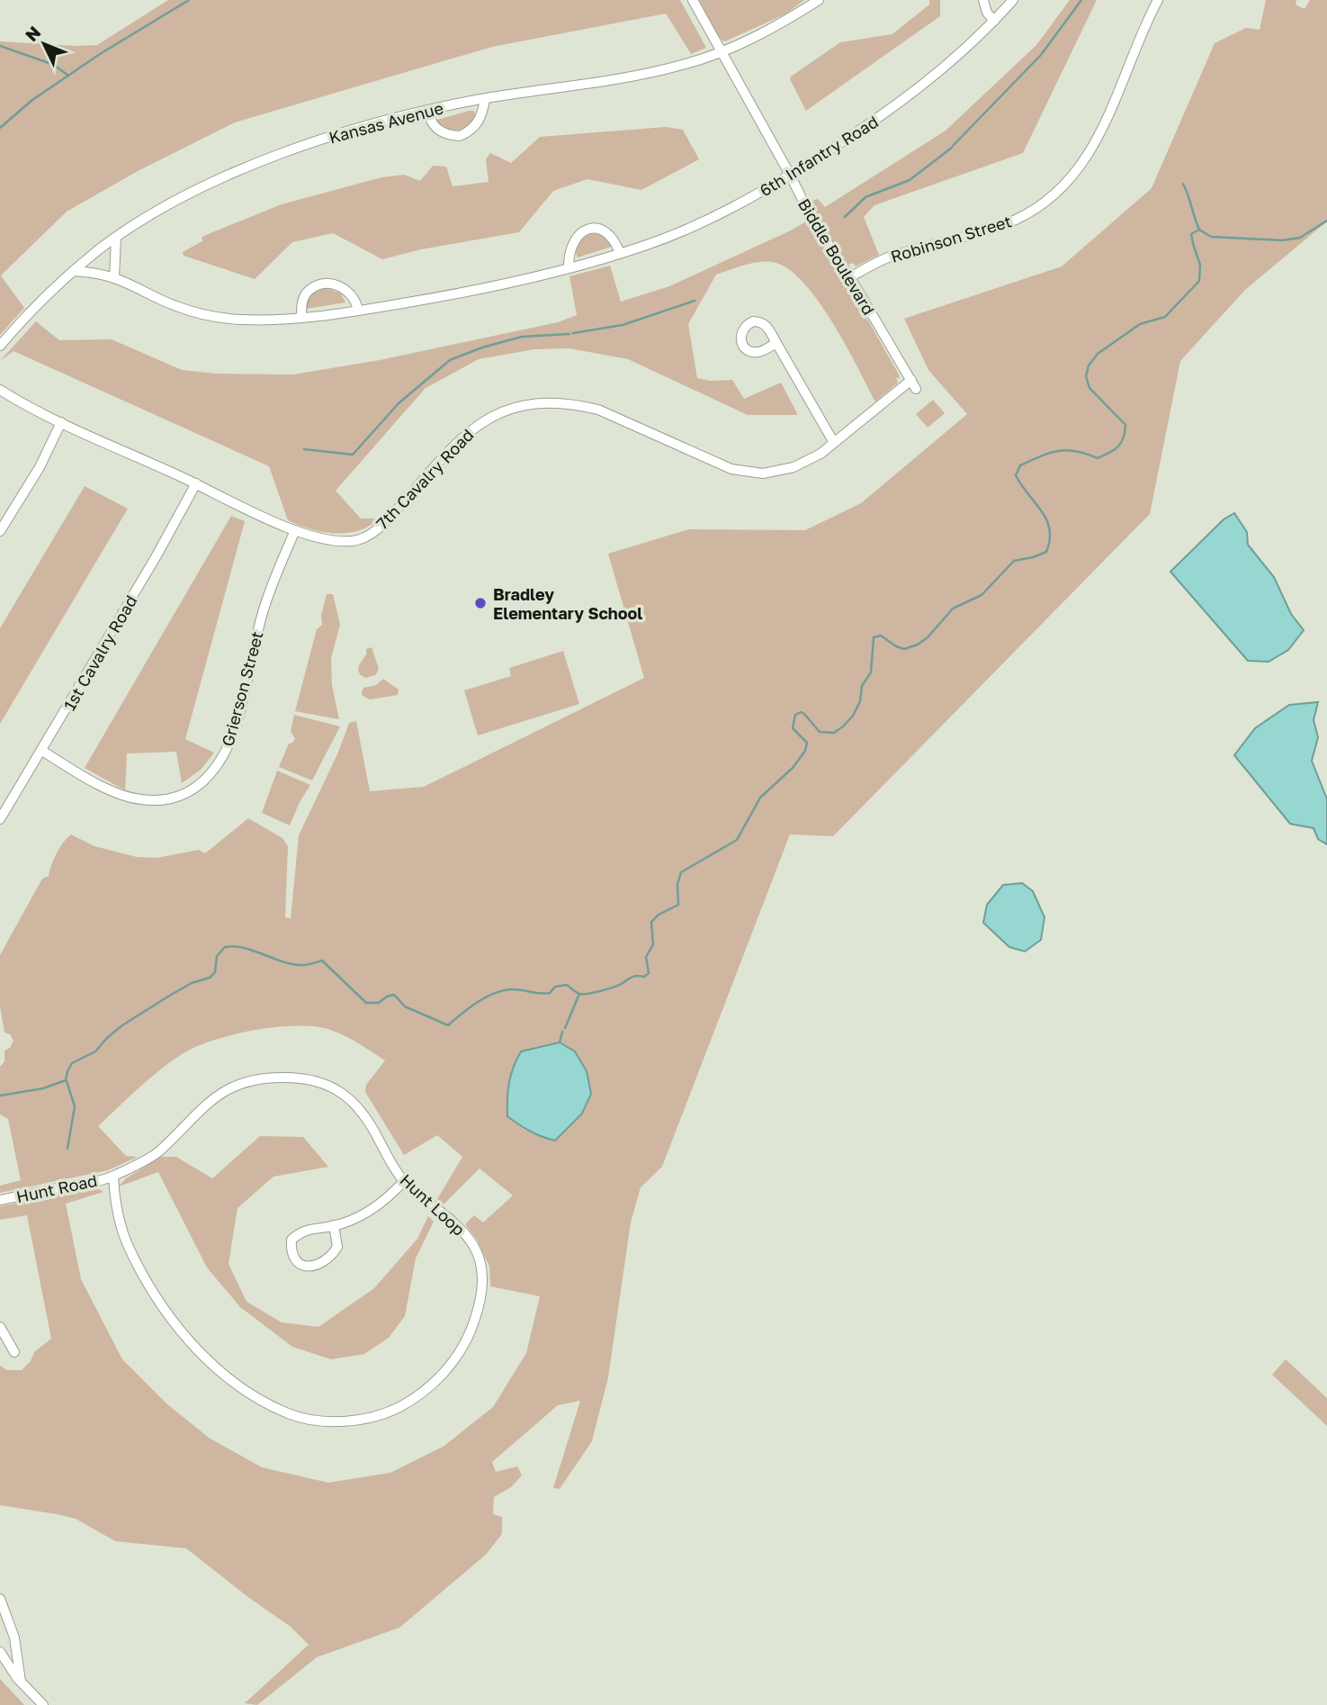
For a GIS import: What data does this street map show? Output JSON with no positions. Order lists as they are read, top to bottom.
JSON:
{
  "streets": {
    "street": [
      "Kansas Avenue",
      "6th Infantry Road",
      "Robinson Street",
      "Biddle Boulevard",
      "7th Cavalry Road",
      "1st Cavalry Road",
      "Grierson Street",
      "Hunt Road",
      "Hunt Loop"
    ]
  },
  "crossings": [
    ["Kansas Avenue", "6th Infantry Road"],
    ["Kansas Avenue", "Biddle Boulevard"],
    ["6th Infantry Road", "Biddle Boulevard"],
    ["Robinson Street", "Biddle Boulevard"],
    ["Biddle Boulevard", "7th Cavalry Road"],
    ["7th Cavalry Road", "1st Cavalry Road"],
    ["7th Cavalry Road", "Grierson Street"],
    ["1st Cavalry Road", "Grierson Street"],
    ["Hunt Road", "Hunt Loop"]
  ],
  "places": ["Bradley Elementary School"],
  "north": "top left"
}
